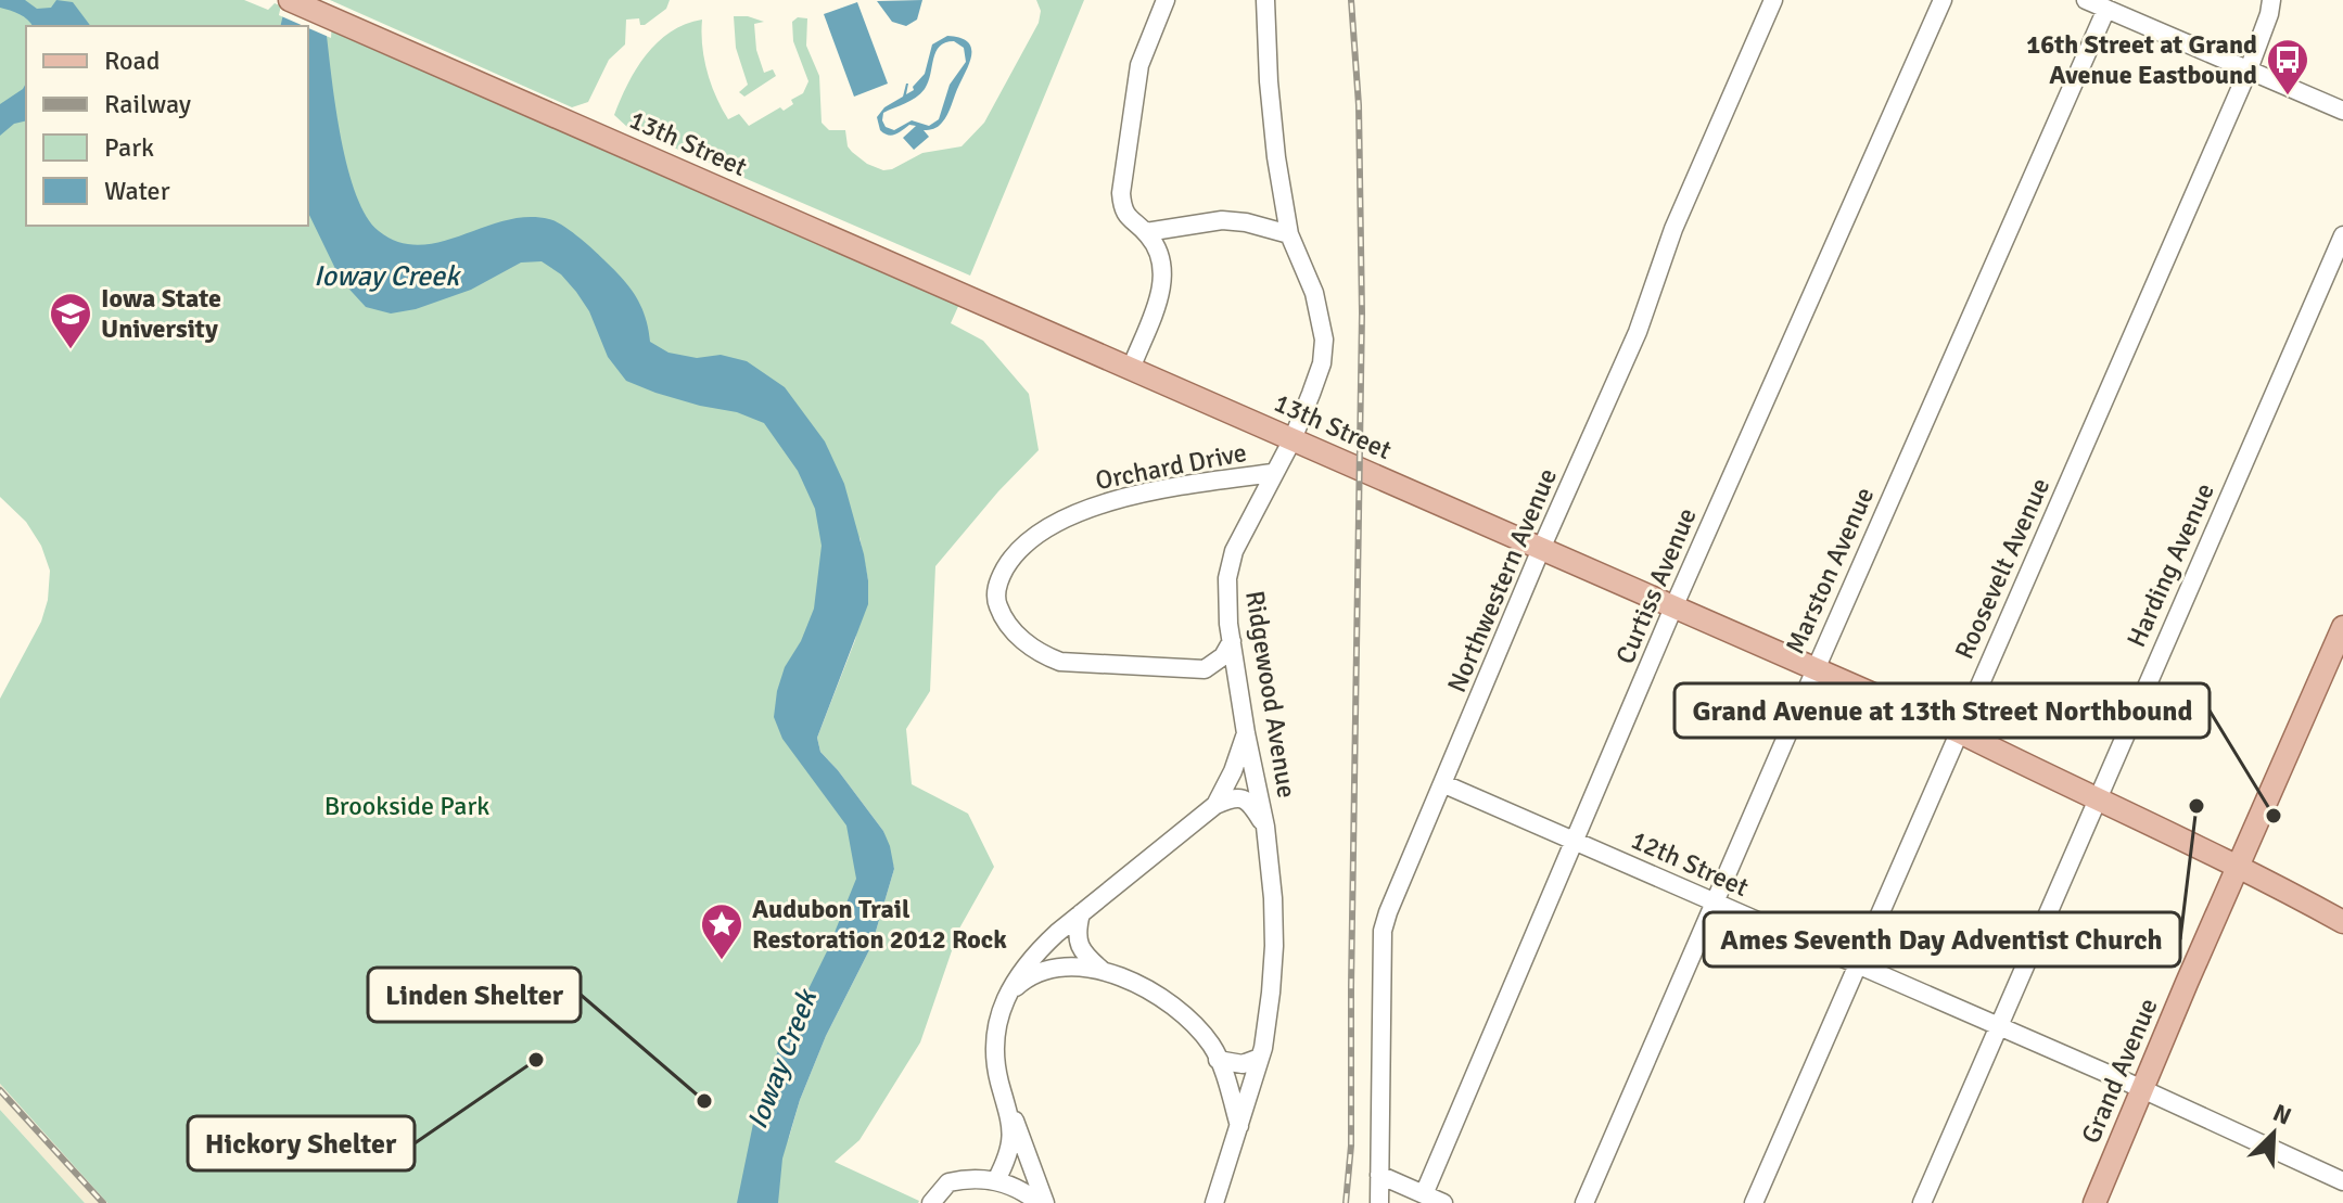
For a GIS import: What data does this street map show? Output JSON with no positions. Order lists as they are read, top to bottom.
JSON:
{
  "streets": {
    "main road": ["13th Street", "Grand Avenue"],
    "street": [
      "Orchard Drive",
      "Harding Avenue",
      "Roosevelt Avenue",
      "Marston Avenue",
      "Northwestern Avenue",
      "Curtiss Avenue",
      "Ridgewood Avenue",
      "12th Street"
    ]
  },
  "crossings": [
    ["13th Street", "Harding Avenue"],
    ["13th Street", "Roosevelt Avenue"],
    ["13th Street", "Marston Avenue"],
    ["13th Street", "Northwestern Avenue"],
    ["13th Street", "Curtiss Avenue"],
    ["13th Street", "Ridgewood Avenue"],
    ["13th Street", "Grand Avenue"],
    ["Orchard Drive", "Ridgewood Avenue"],
    ["Harding Avenue", "12th Street"],
    ["Roosevelt Avenue", "12th Street"],
    ["Marston Avenue", "12th Street"],
    ["Northwestern Avenue", "12th Street"],
    ["Curtiss Avenue", "12th Street"],
    ["12th Street", "Grand Avenue"]
  ],
  "water": ["Ioway Creek"],
  "parks": ["Brookside Park"],
  "places": {
    "bus stop": ["16th Street at Grand Avenue Eastbound"],
    "school or university": ["Iowa State University"],
    "other": [
      "Ames Seventh Day Adventist Church",
      "Grand Avenue at 13th Street Northbound",
      "Hickory Shelter",
      "Linden Shelter"
    ],
    "place": ["Audubon Trail Restoration 2012 Rock"]
  },
  "legend": [
    "Road",
    "Railway",
    "Park",
    "Water"
  ],
  "north": "top right"
}
